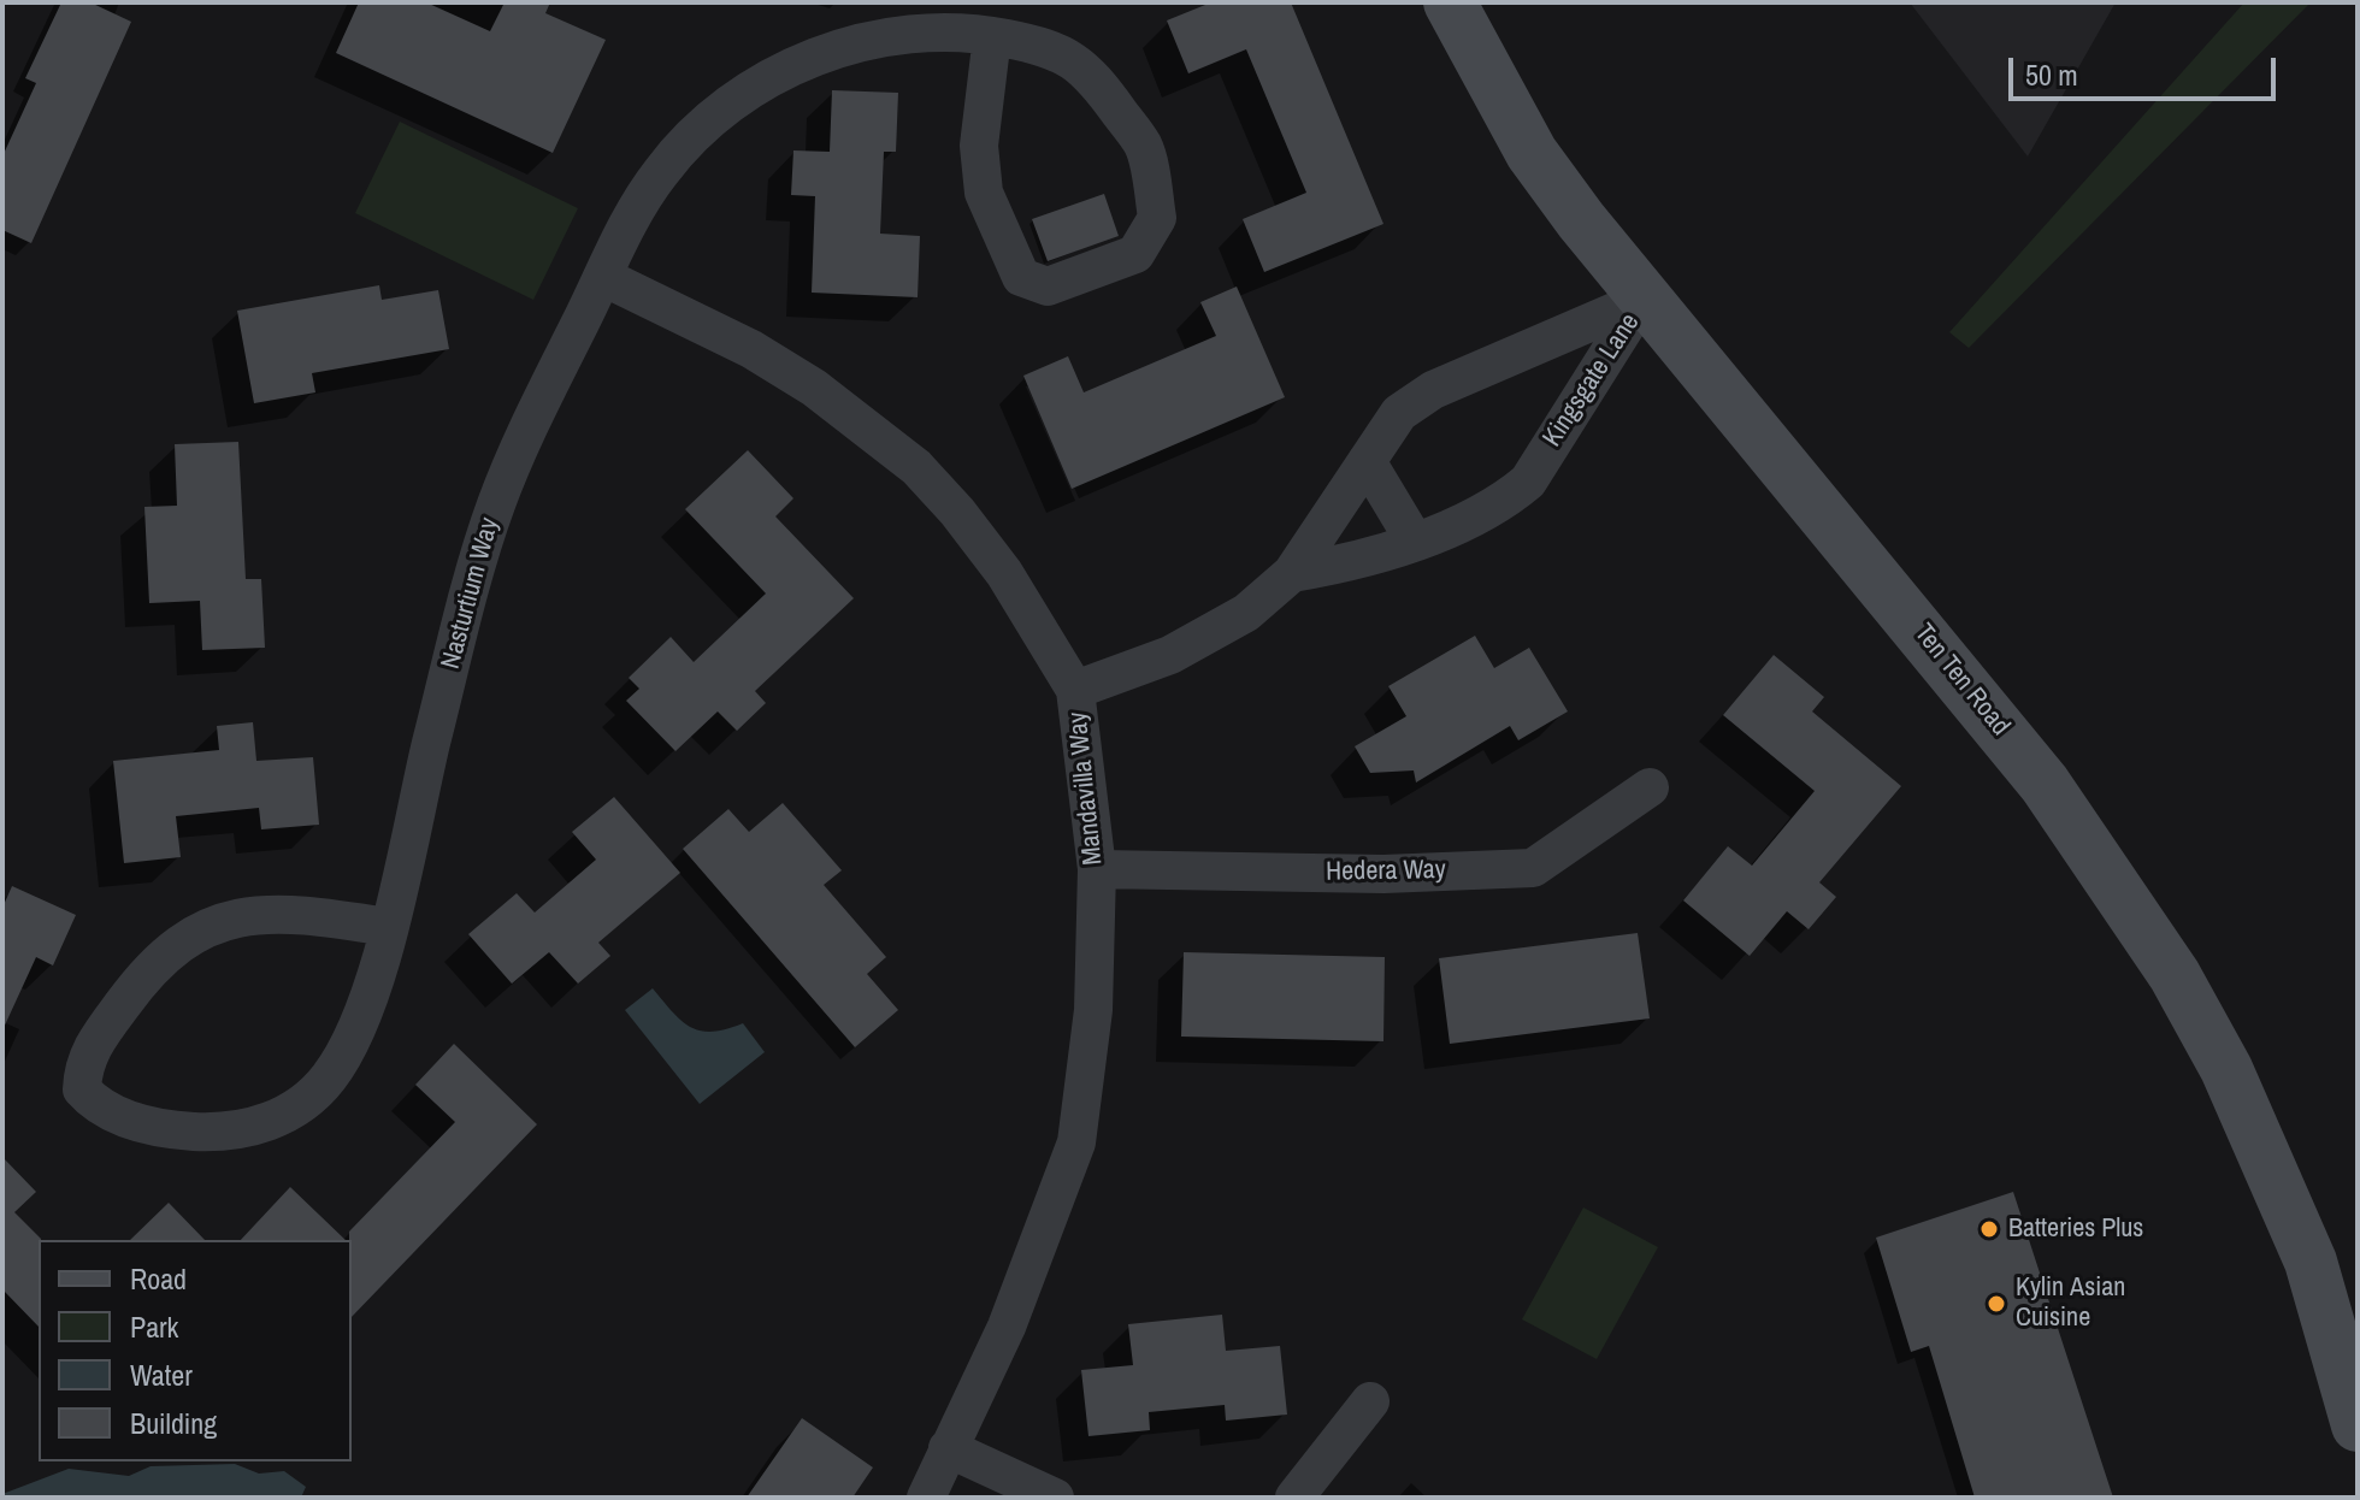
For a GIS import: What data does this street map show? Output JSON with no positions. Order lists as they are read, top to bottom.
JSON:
{
  "streets": {
    "main road": ["Ten Ten Road"],
    "street": [
      "Kingsgate Lane",
      "Nasturtium Way",
      "Mandavilla Way",
      "Hedera Way"
    ]
  },
  "crossings": [
    ["Kingsgate Lane", "Ten Ten Road"],
    ["Kingsgate Lane", "Mandavilla Way"],
    ["Nasturtium Way", "Mandavilla Way"],
    ["Mandavilla Way", "Hedera Way"]
  ],
  "places": ["Batteries Plus", "Kylin Asian Cuisine"],
  "legend": [
    "Road",
    "Park",
    "Water",
    "Building"
  ],
  "scale_bar": "50 m"
}
